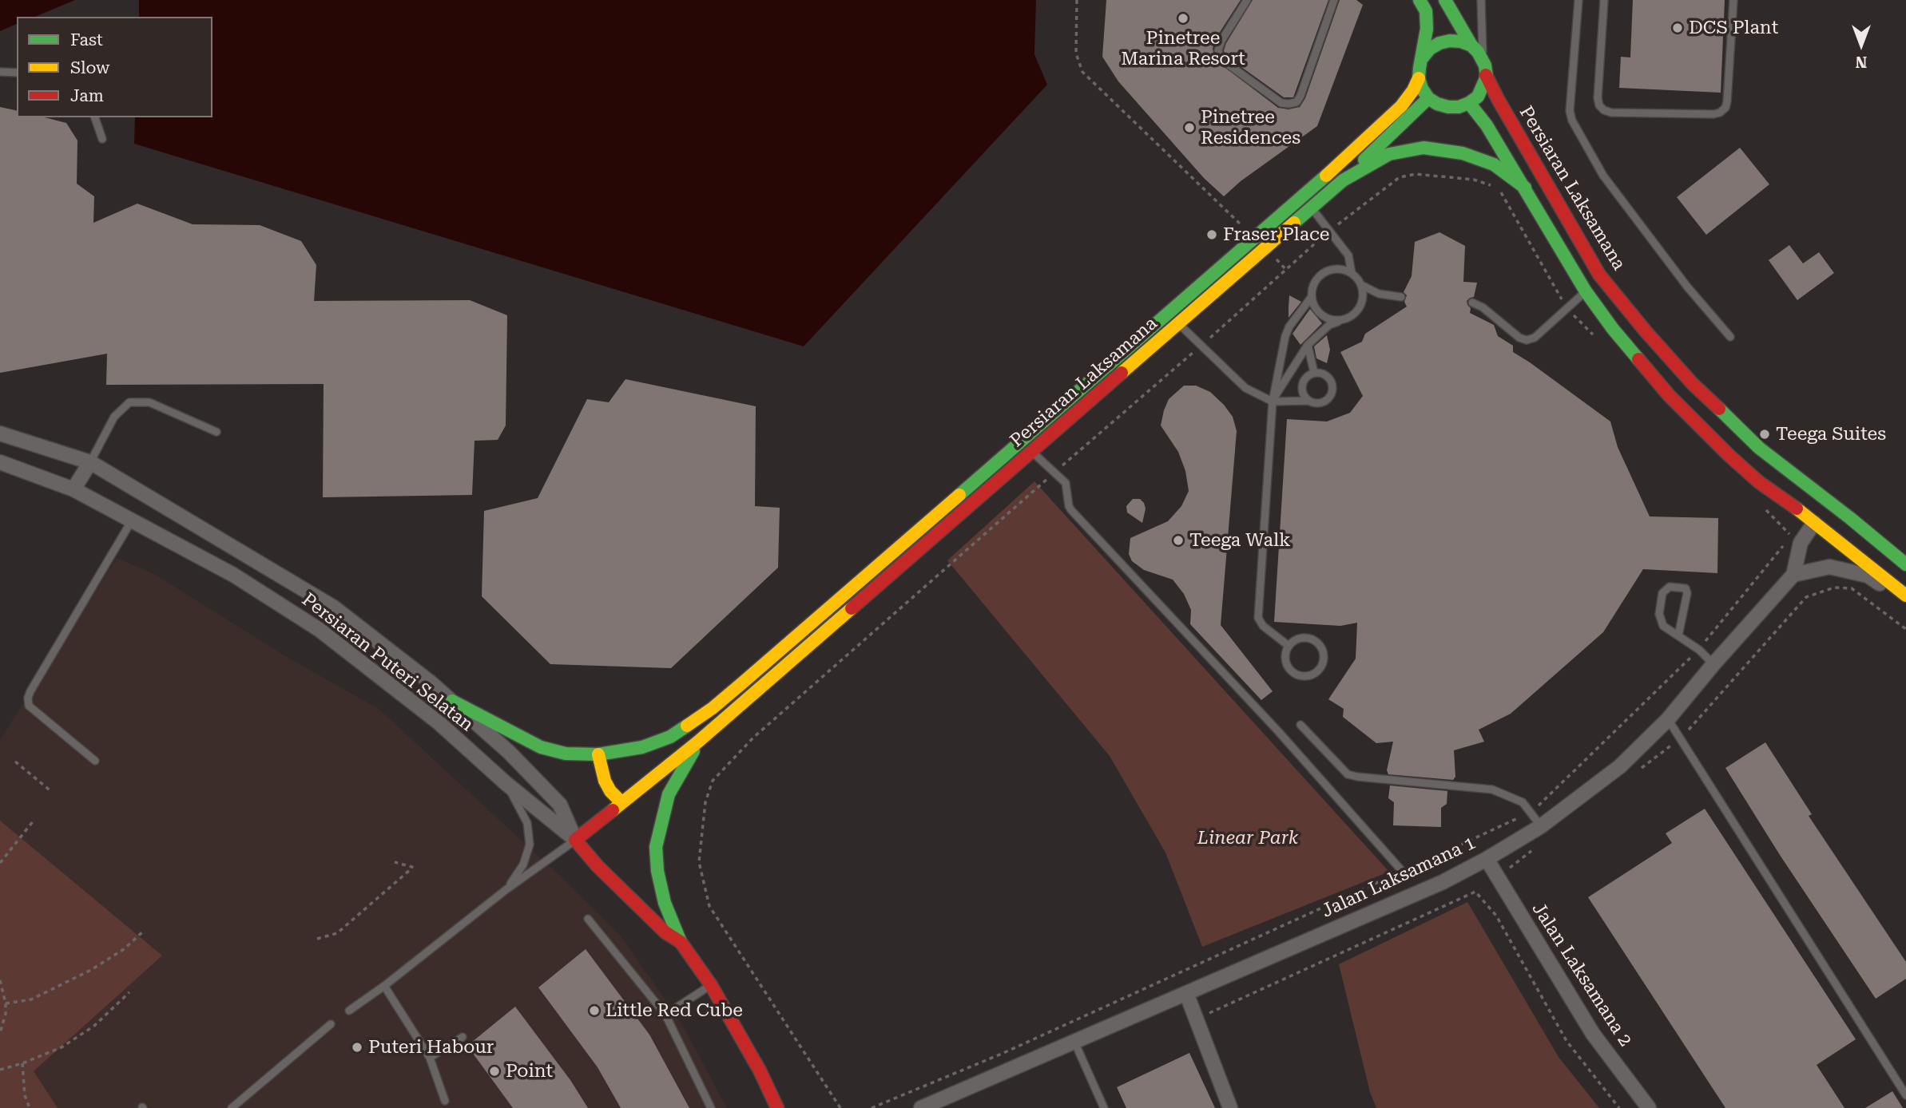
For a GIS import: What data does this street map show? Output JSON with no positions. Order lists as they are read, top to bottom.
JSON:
{
  "streets": {
    "street": [
      "Persiaran Laksamana",
      "Persiaran Puteri Selatan",
      "Jalan Laksamana 1",
      "Jalan Laksamana 2"
    ]
  },
  "crossings": [
    ["Persiaran Laksamana", "Persiaran Puteri Selatan"],
    ["Jalan Laksamana 1", "Jalan Laksamana 2"]
  ],
  "parks": ["Linear Park"],
  "places": [
    "Pinetree Marina Resort",
    "DCS Plant",
    "Pinetree Residences",
    "Fraser Place",
    "Teega Suites",
    "Teega Walk",
    "Little Red Cube",
    "Puteri Habour",
    "Point"
  ],
  "legend": ["Fast", "Slow", "Jam"],
  "north": "bottom"
}
